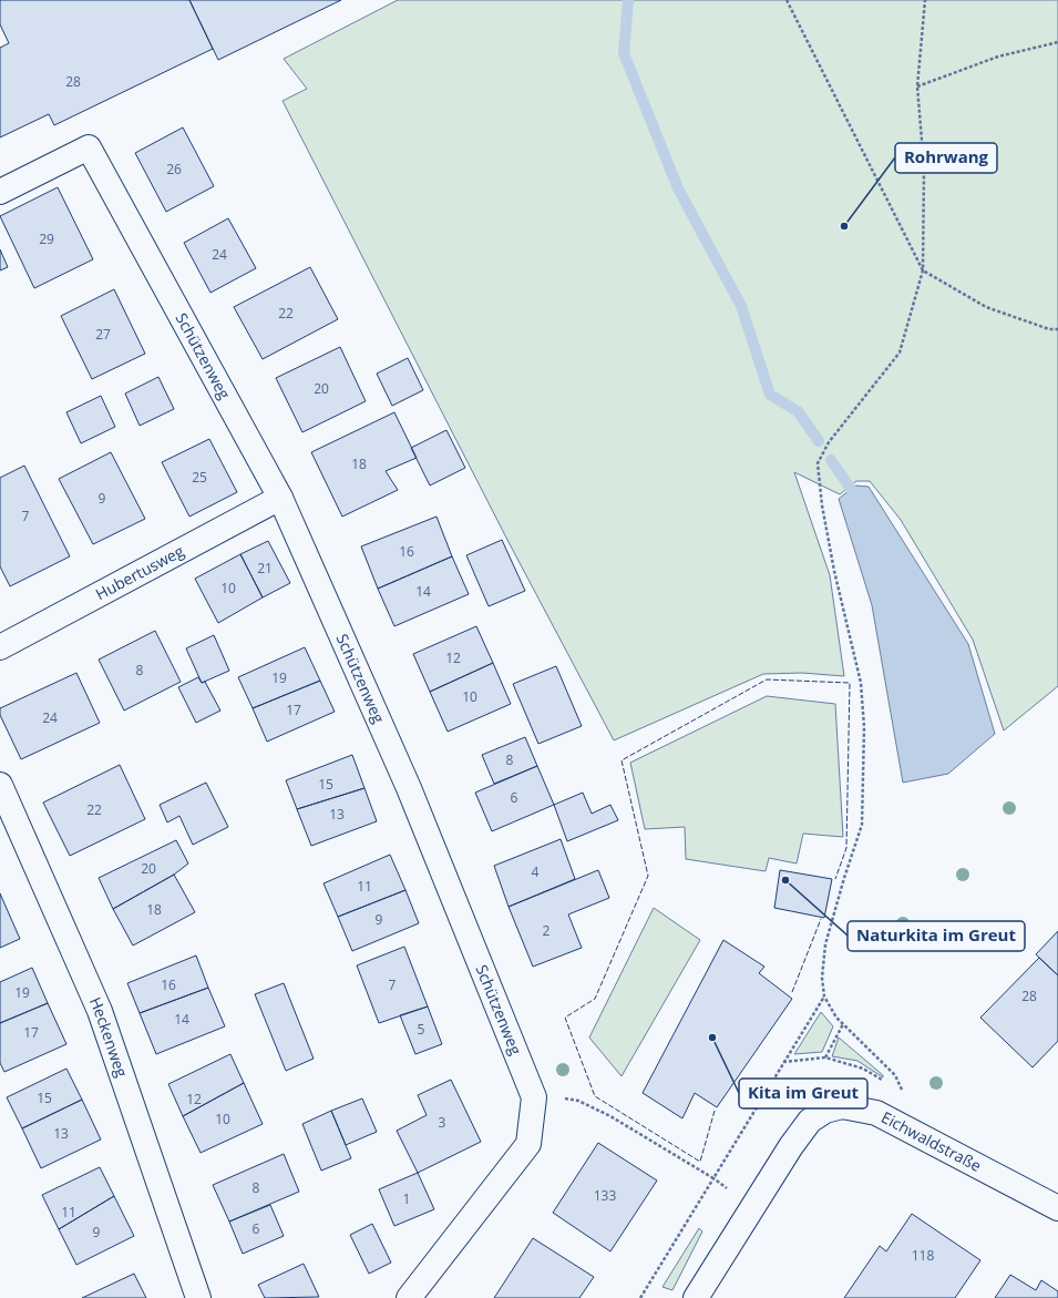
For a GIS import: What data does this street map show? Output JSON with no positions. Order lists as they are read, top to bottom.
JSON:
{
  "streets": {
    "street": [
      "Schützenweg",
      "Hubertusweg",
      "Heckenweg",
      "Eichwaldstraße"
    ]
  },
  "crossings": [
    ["Schützenweg", "Hubertusweg"]
  ],
  "places": ["Rohrwang", "Naturkita im Greut", "Kita im Greut"],
  "house_numbers": [
    "28",
    "26",
    "29",
    "24",
    "22",
    "27",
    "20",
    "18",
    "25",
    "9",
    "7",
    "16",
    "21",
    "10",
    "14",
    "12",
    "8",
    "19",
    "10",
    "17",
    "24",
    "8",
    "15",
    "6",
    "22",
    "13",
    "20",
    "4",
    "11",
    "18",
    "9",
    "2",
    "16",
    "7",
    "19",
    "28",
    "14",
    "5",
    "17",
    "15",
    "12",
    "10",
    "3",
    "13",
    "8",
    "133",
    "1",
    "11",
    "6",
    "9",
    "118"
  ]
}
